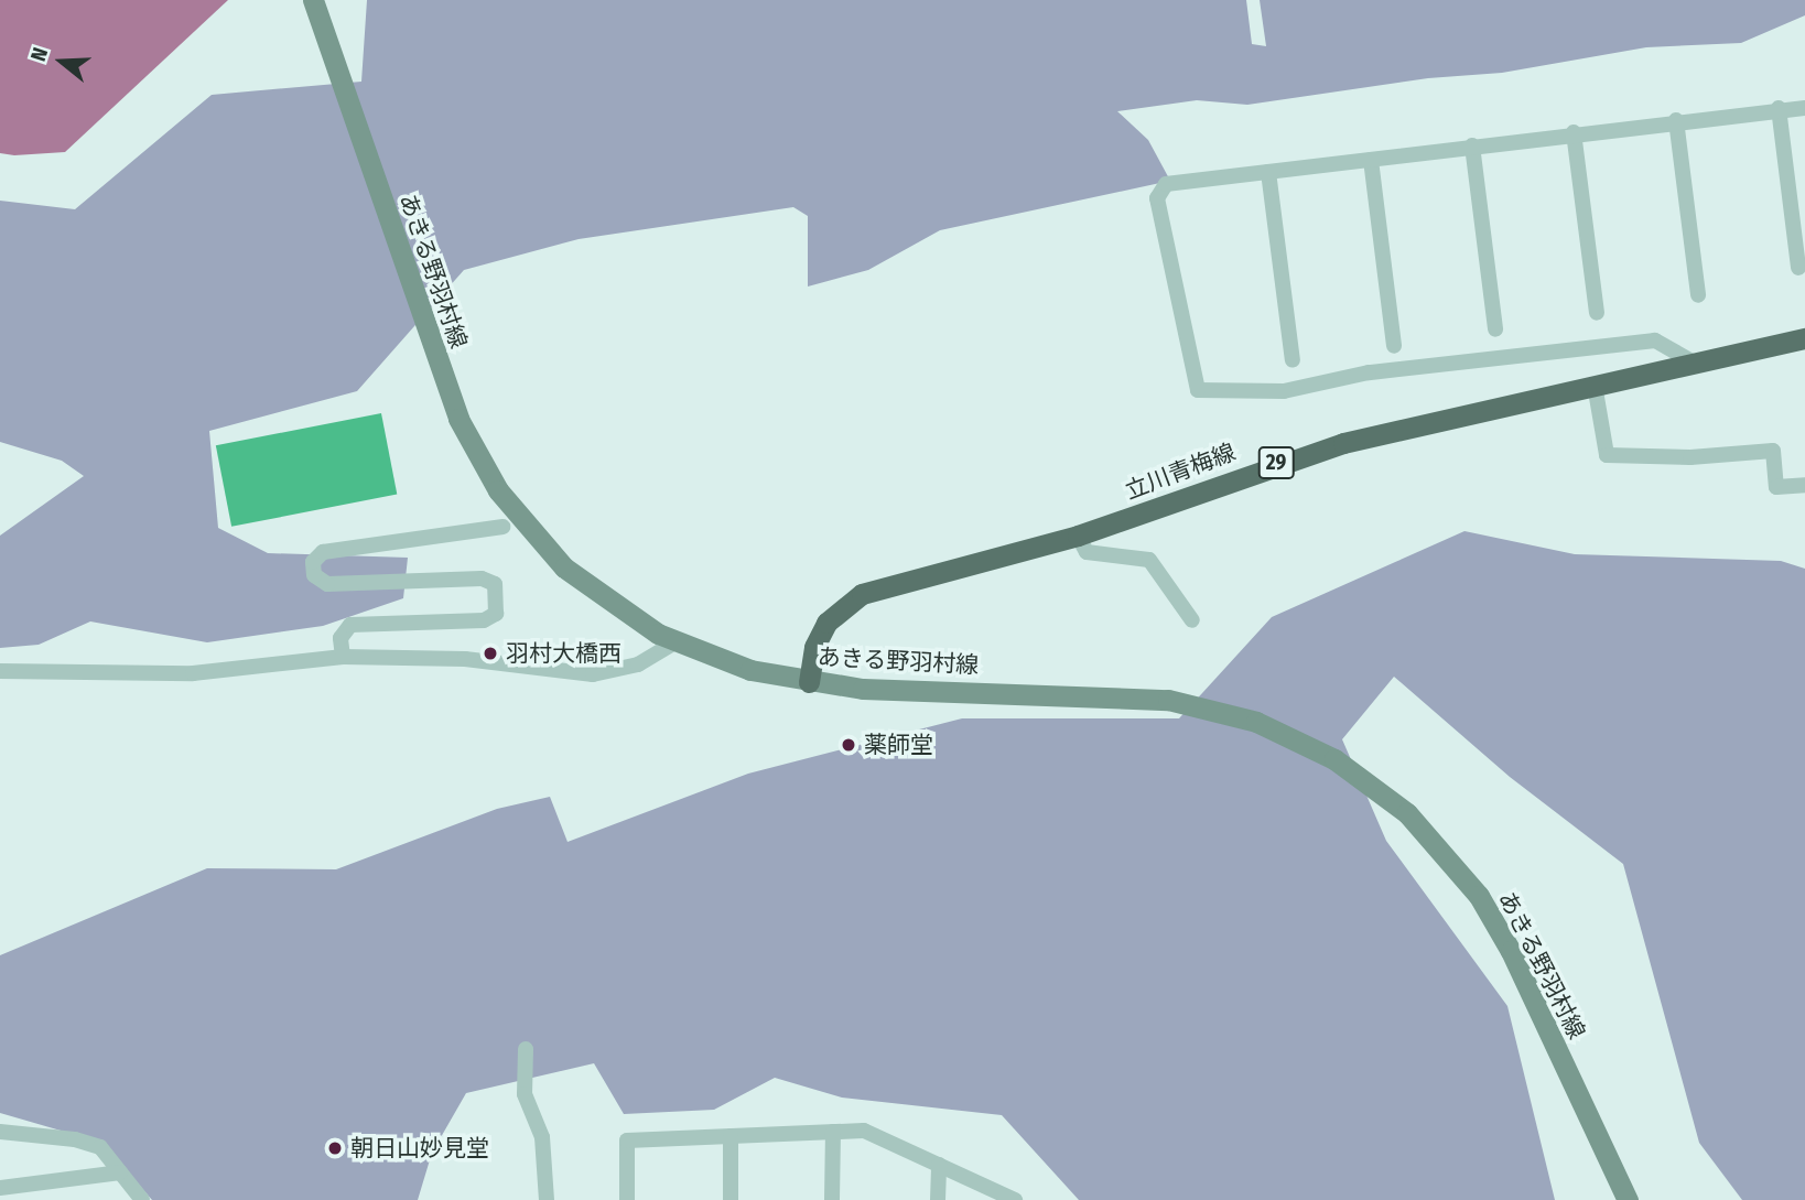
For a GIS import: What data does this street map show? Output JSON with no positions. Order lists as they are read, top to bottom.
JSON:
{
  "streets": {
    "main road": ["あきる野羽村線", "29", "立川青梅線"]
  },
  "crossings": [
    ["あきる野羽村線", "立川青梅線"]
  ],
  "places": ["羽村大橋西", "薬師堂", "朝日山妙見堂"],
  "north": "left"
}
